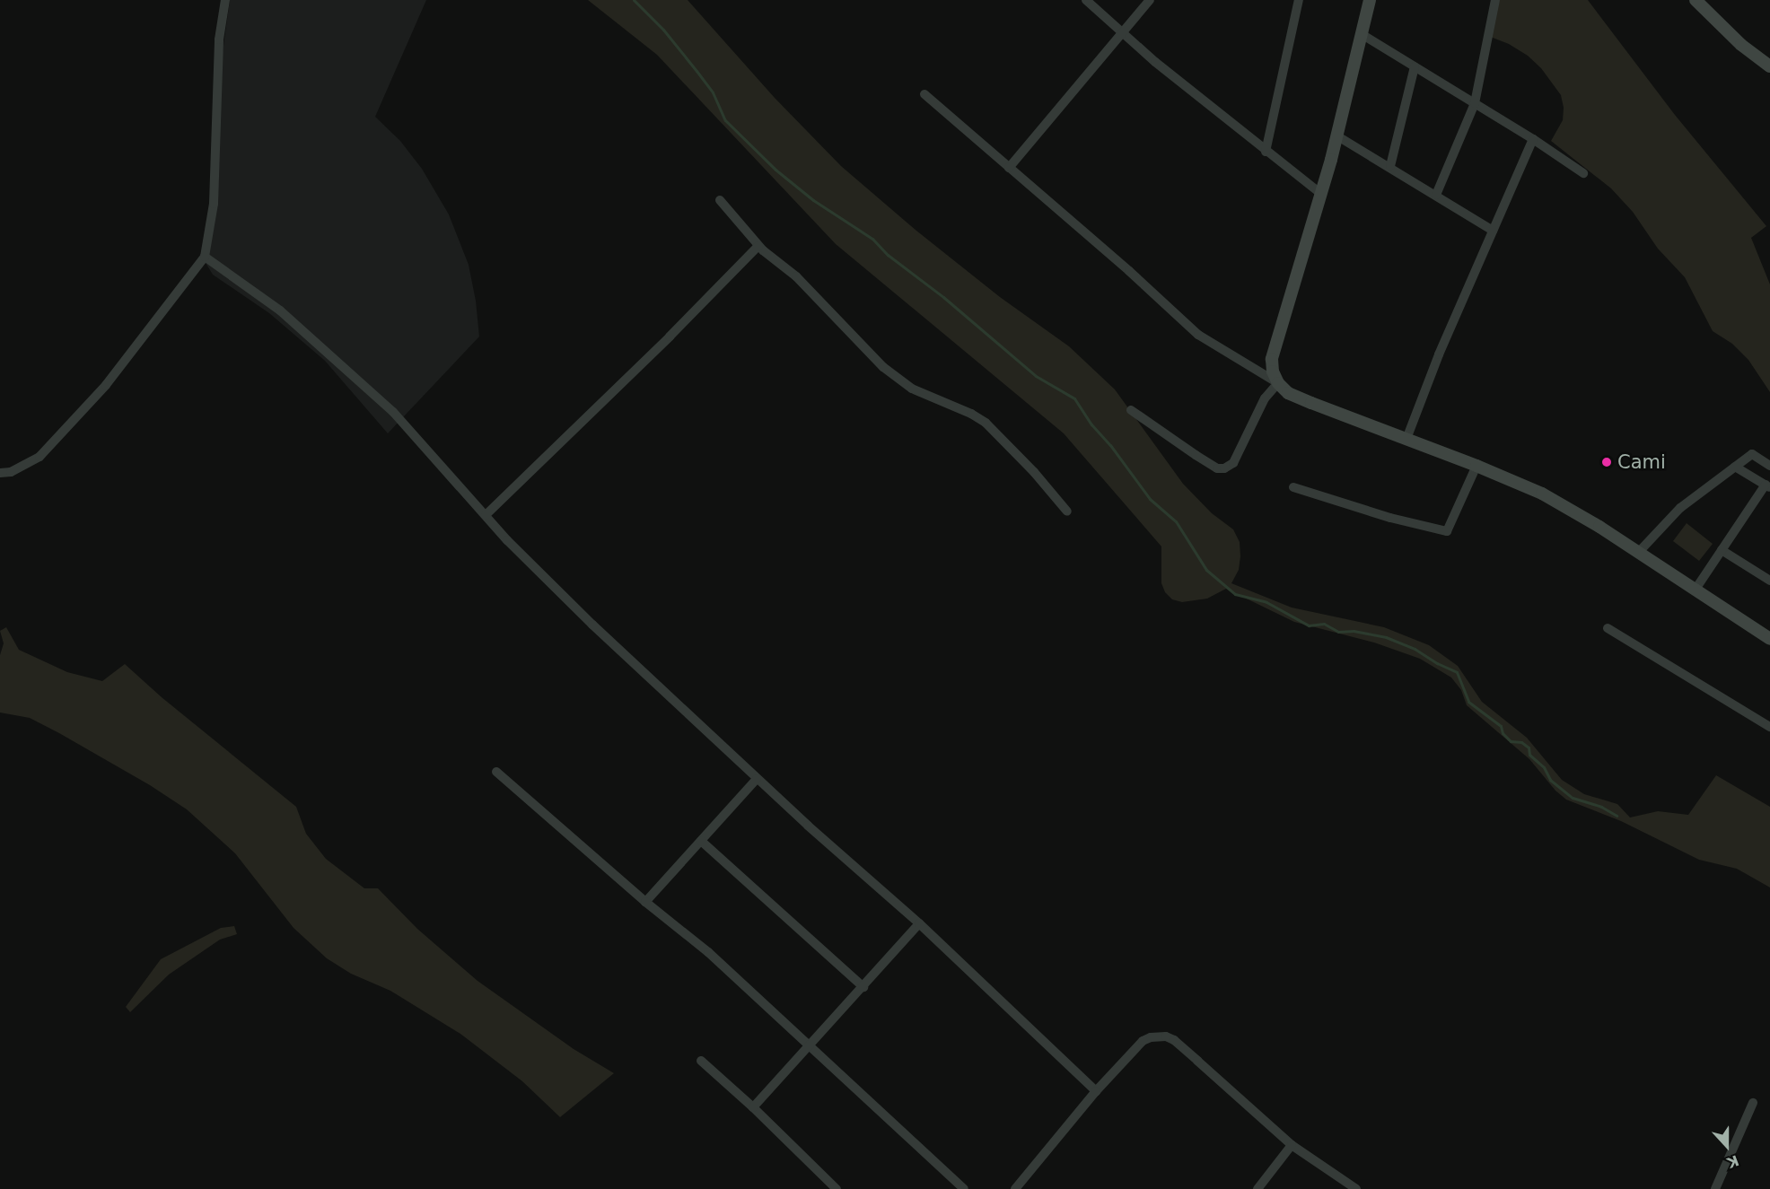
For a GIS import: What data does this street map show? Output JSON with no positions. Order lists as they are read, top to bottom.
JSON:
{
  "places": ["Cami"],
  "north": "bottom"
}
